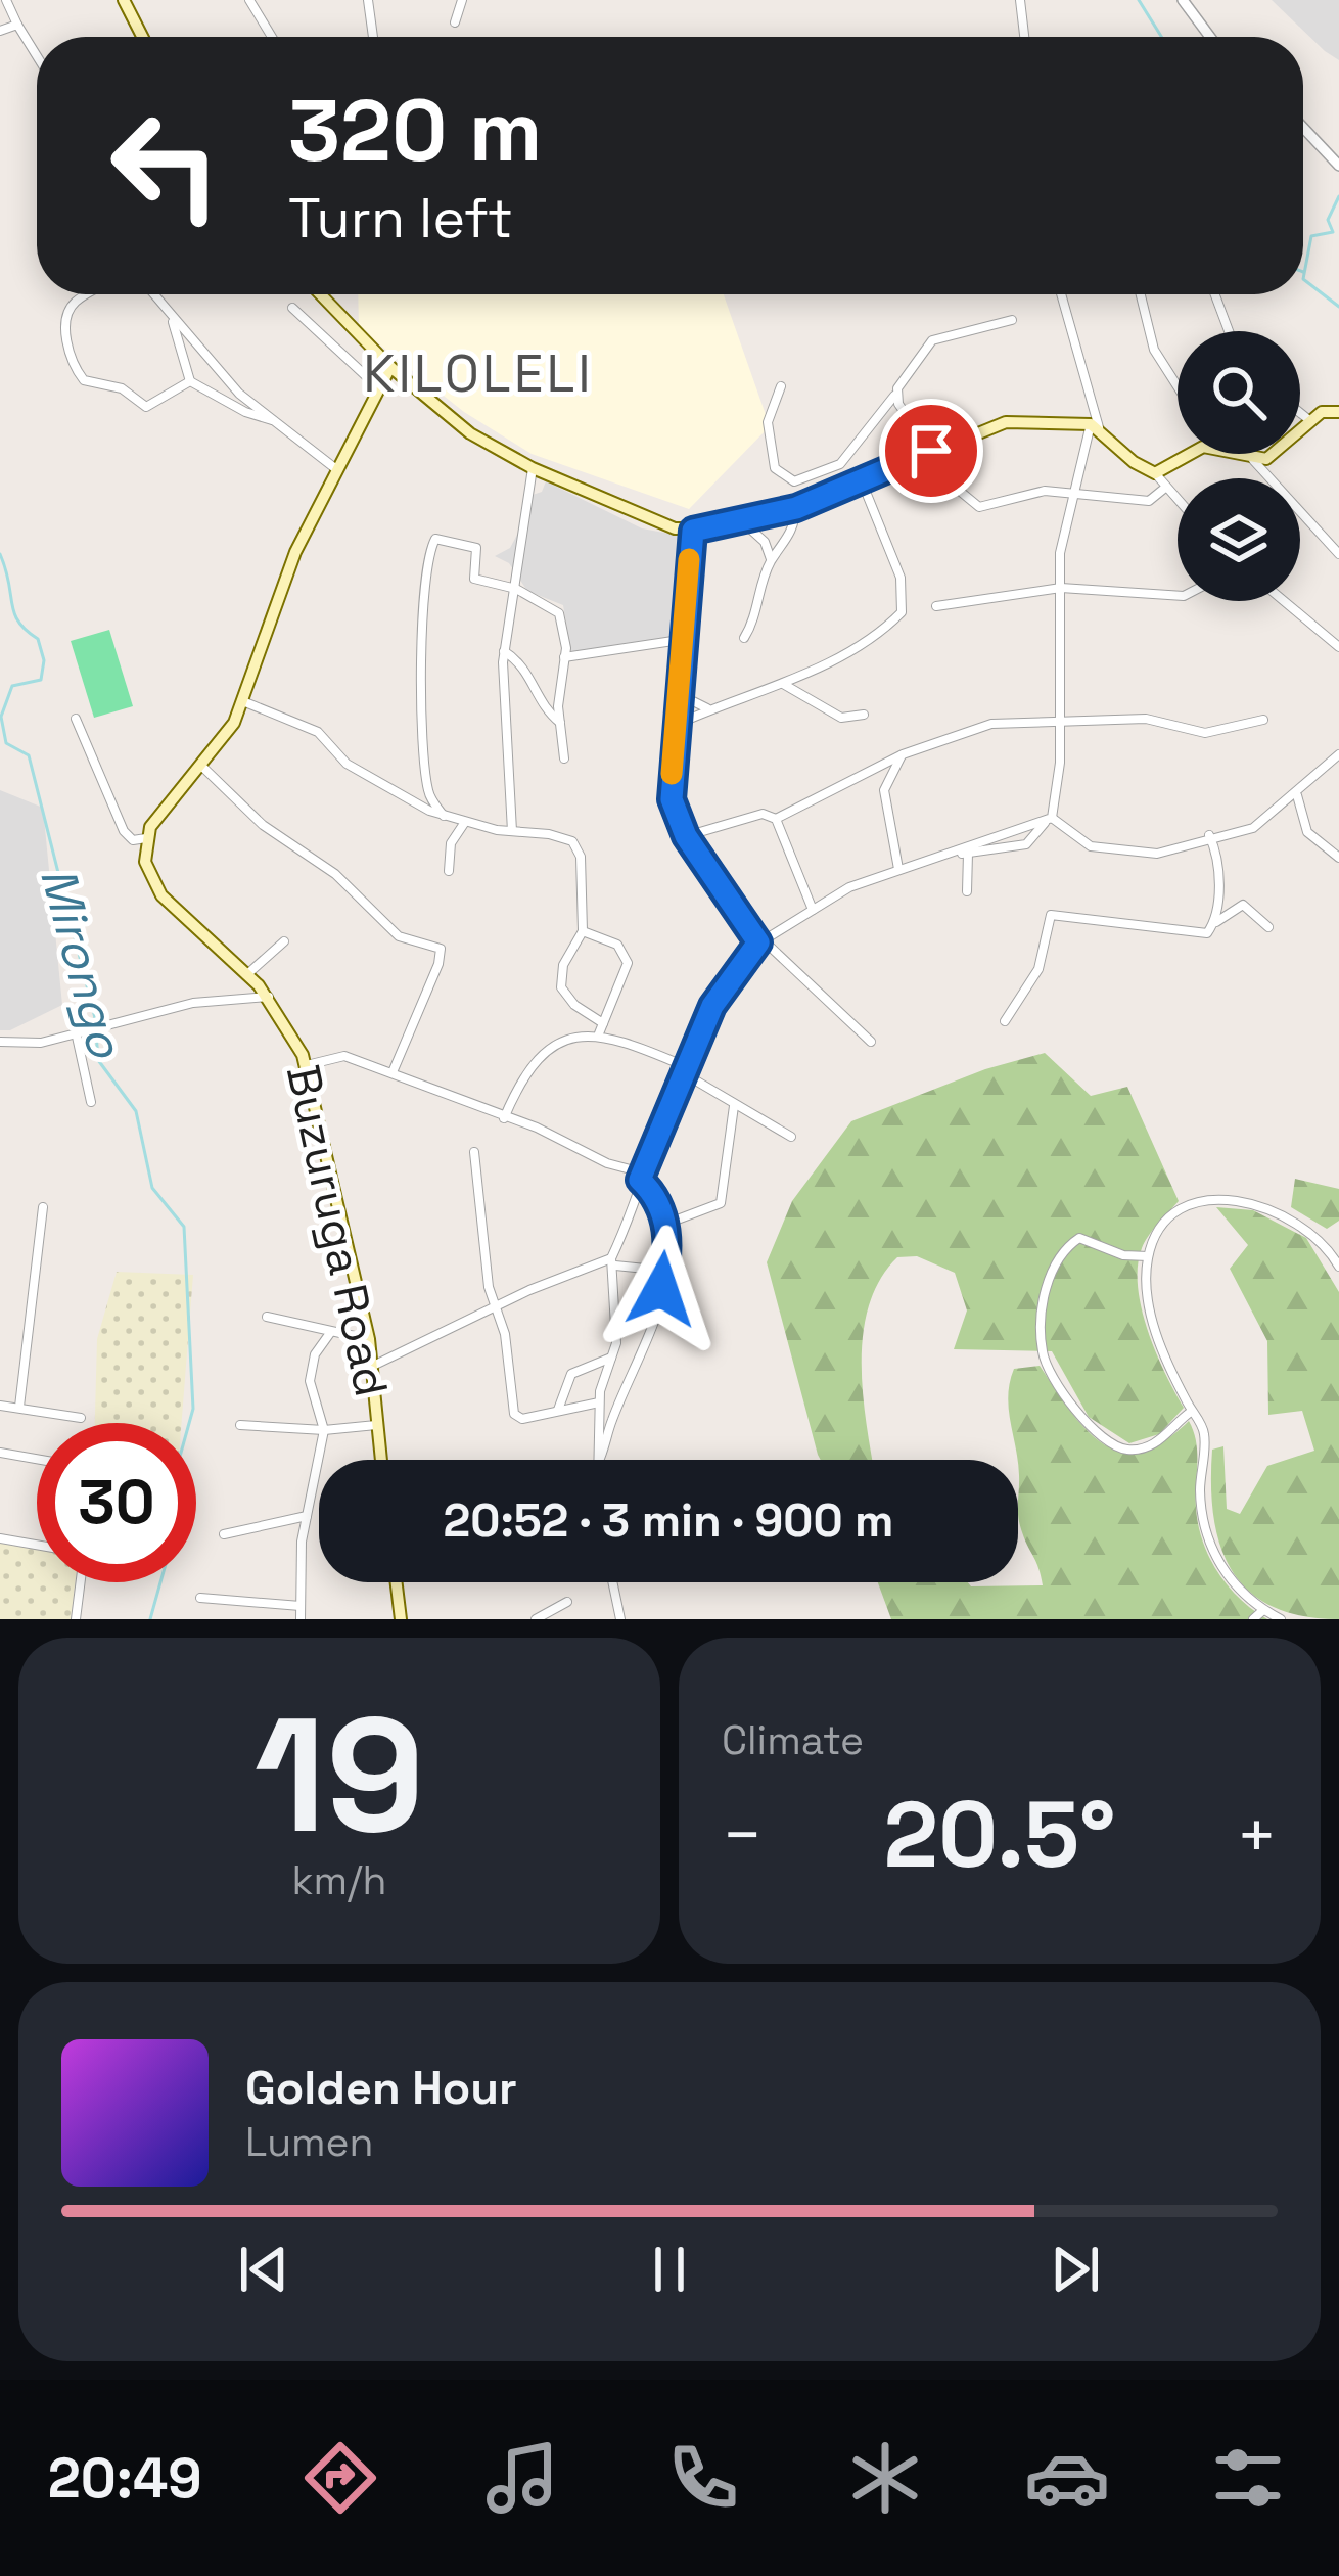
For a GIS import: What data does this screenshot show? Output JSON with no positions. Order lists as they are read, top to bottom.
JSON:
{
  "streets": {
    "main road": ["Buzuruga Road"]
  },
  "districts": ["KILOLELI"],
  "water": ["Mirongo"],
  "page": {
    "turn": ["320 m", "Turn left"],
    "limit": "30",
    "trip": "20:52 · 3 min · 900 m",
    "tile": [
      ["19", "km/h"],
      "Climate"
    ],
    "heat": ["−", "20.5°", "+"],
    "song": ["Golden Hour", "Lumen"],
    "tabs": "20:49"
  }
}
